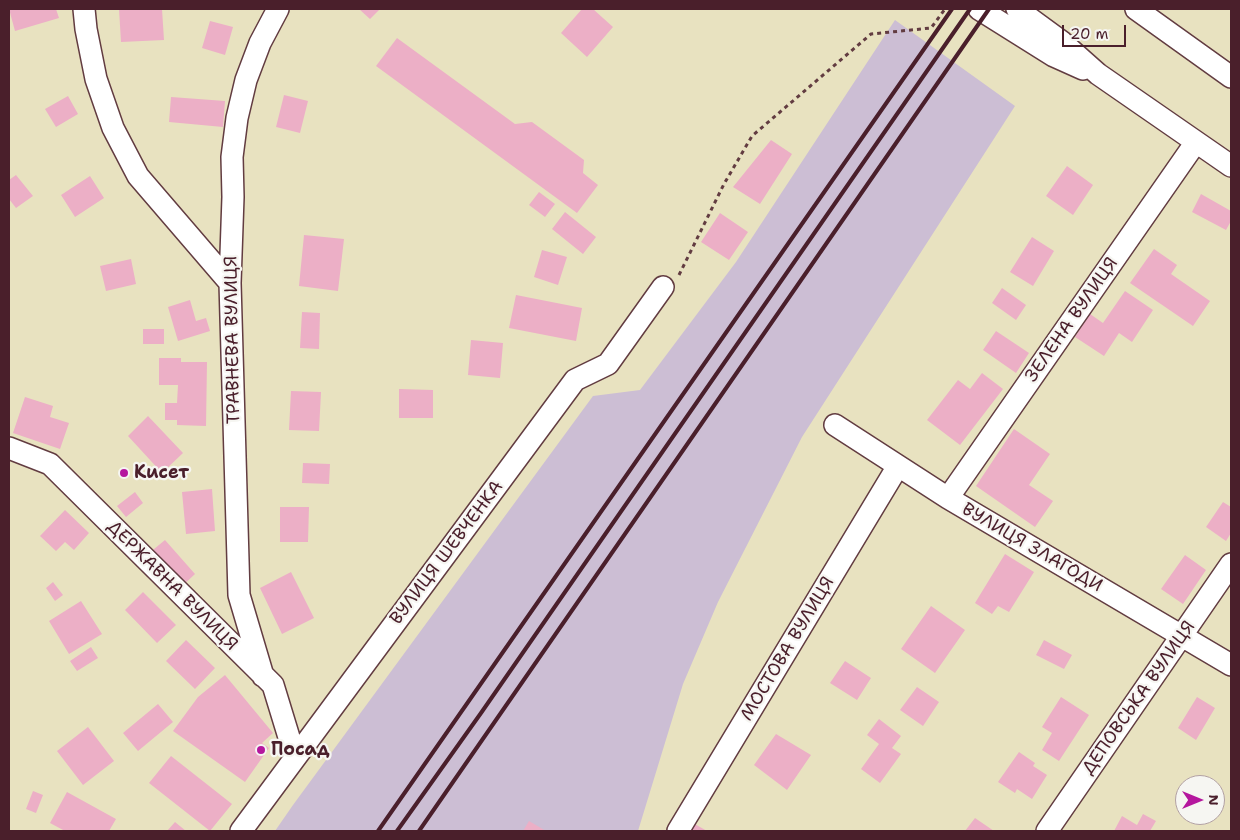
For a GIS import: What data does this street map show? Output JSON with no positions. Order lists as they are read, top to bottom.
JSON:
{
  "streets": {
    "street": [
      "ЗЕЛЕНА ВУЛИЦЯ",
      "ТРАВНЕВА ВУЛИЦЯ",
      "ВУЛИЦЯ ЗЛАГОДИ",
      "ВУЛИЦЯ ШЕВЧЕНКА",
      "ДЕРЖАВНА ВУЛИЦЯ",
      "МОСТОВА ВУЛИЦЯ",
      "ДЕПОВСЬКА ВУЛИЦЯ"
    ]
  },
  "crossings": [
    ["ЗЕЛЕНА ВУЛИЦЯ", "ВУЛИЦЯ ЗЛАГОДИ"],
    ["ТРАВНЕВА ВУЛИЦЯ", "ДЕРЖАВНА ВУЛИЦЯ"],
    ["ВУЛИЦЯ ЗЛАГОДИ", "МОСТОВА ВУЛИЦЯ"],
    ["ВУЛИЦЯ ЗЛАГОДИ", "ДЕПОВСЬКА ВУЛИЦЯ"],
    ["ВУЛИЦЯ ШЕВЧЕНКА", "ДЕРЖАВНА ВУЛИЦЯ"]
  ],
  "places": ["Кисет", "Посад"],
  "scale_bar": "20 m",
  "north": "right"
}
